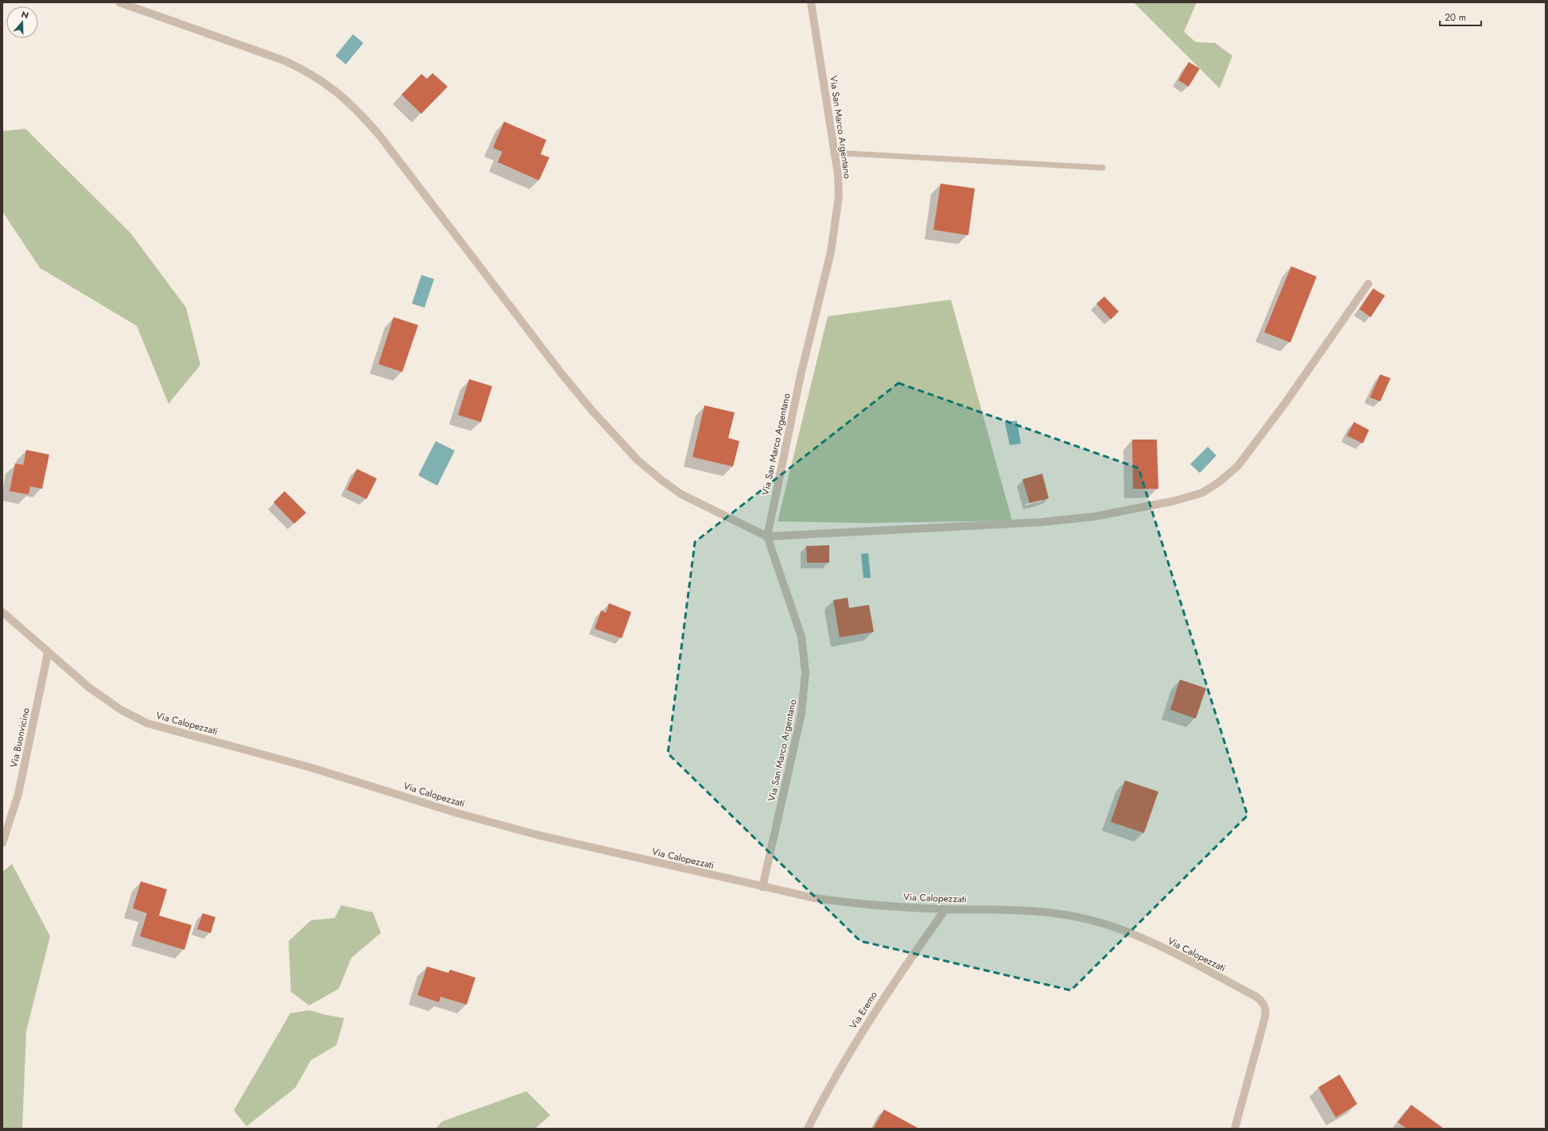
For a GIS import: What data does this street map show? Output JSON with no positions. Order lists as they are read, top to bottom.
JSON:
{
  "streets": {
    "street": [
      "Via San Marco Argentano",
      "Via Calopezzati",
      "Via Buonvicino",
      "Via Eremo"
    ]
  },
  "crossings": [
    ["Via San Marco Argentano", "Via Calopezzati"],
    ["Via Calopezzati", "Via Buonvicino"],
    ["Via Calopezzati", "Via Eremo"]
  ],
  "scale_bar": "20 m",
  "north": "top"
}
